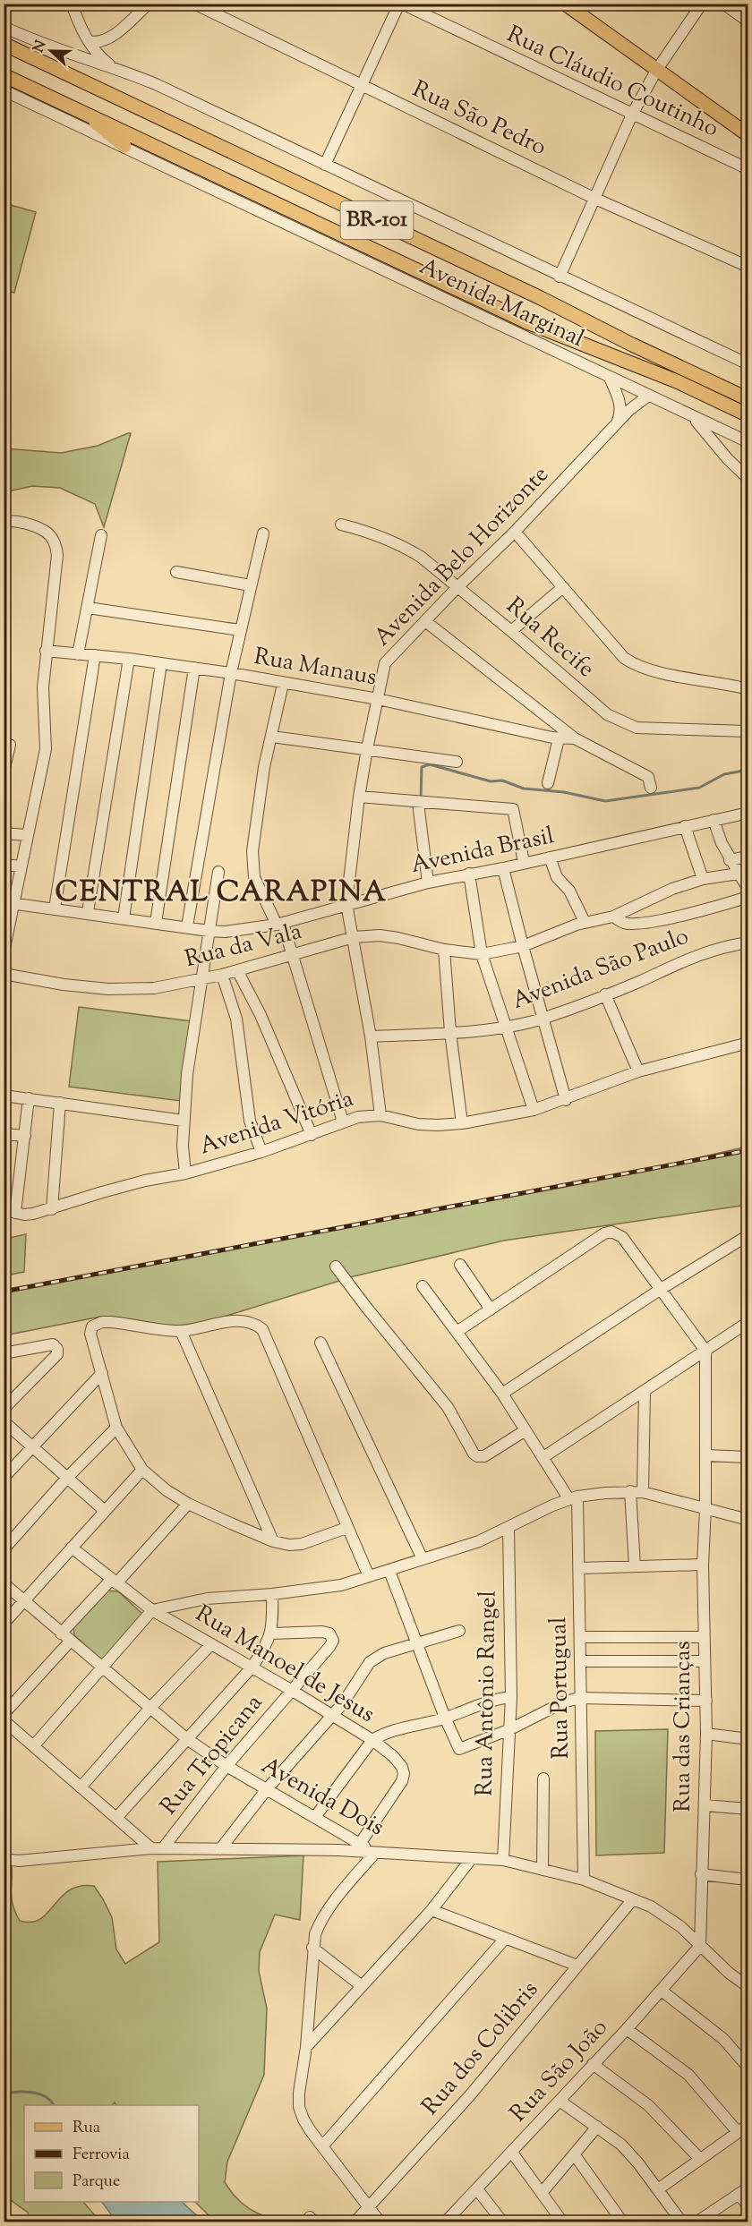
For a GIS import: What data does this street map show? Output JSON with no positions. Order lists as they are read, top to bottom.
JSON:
{
  "streets": {
    "main road": ["BR-101"],
    "street": [
      "Rua Cláudio Coutinho",
      "Rua São Pedro",
      "Avenida Marginal",
      "Avenida Belo Horizonte",
      "Rua Recife",
      "Rua Manaus",
      "Avenida Brasil",
      "Rua da Vala",
      "Avenida São Paulo",
      "Avenida Vitória",
      "Rua Manoel de Jesus",
      "Rua Portugual",
      "Rua Antônio Rangel",
      "Rua das Crianças",
      "Rua Tropicana",
      "Avenida Dois",
      "Rua dos Colibris",
      "Rua São João"
    ]
  },
  "crossings": [
    ["Avenida Marginal", "Avenida Belo Horizonte"],
    ["Avenida Belo Horizonte", "Rua Recife"],
    ["Avenida Belo Horizonte", "Rua Manaus"],
    ["Avenida Belo Horizonte", "Avenida Brasil"],
    ["Avenida Belo Horizonte", "Rua da Vala"],
    ["Avenida Belo Horizonte", "Avenida São Paulo"],
    ["Avenida Belo Horizonte", "Avenida Vitória"],
    ["Rua Manoel de Jesus", "Rua Tropicana"],
    ["Rua Manoel de Jesus", "Avenida Dois"],
    ["Rua Portugual", "Avenida Dois"],
    ["Rua Antônio Rangel", "Avenida Dois"],
    ["Rua das Crianças", "Avenida Dois"],
    ["Rua das Crianças", "Rua São João"],
    ["Rua Tropicana", "Avenida Dois"],
    ["Avenida Dois", "Rua dos Colibris"],
    ["Avenida Dois", "Rua São João"]
  ],
  "districts": ["CENTRAL CARAPINA"],
  "legend": ["Rua", "Ferrovia", "Parque"],
  "north": "left"
}
